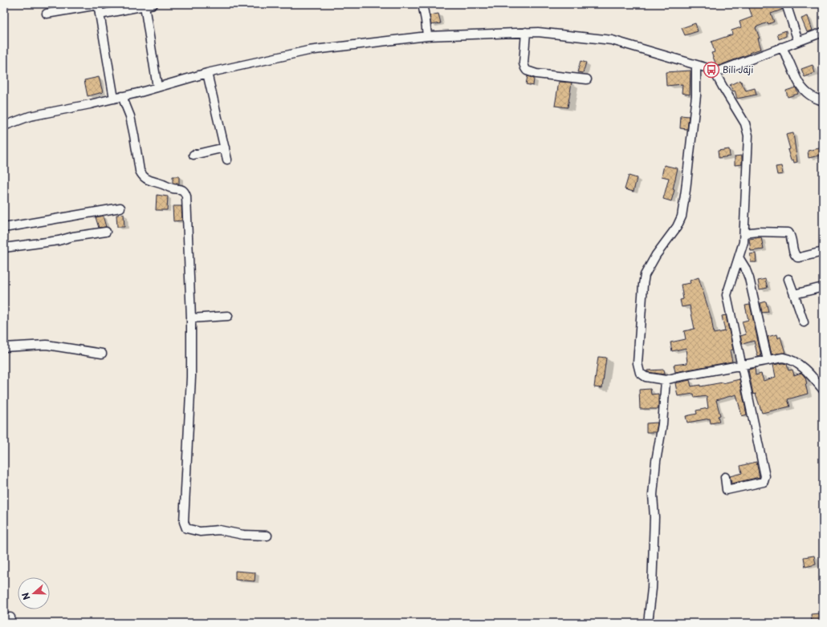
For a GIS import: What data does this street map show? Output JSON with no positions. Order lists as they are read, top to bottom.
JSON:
{
  "places": {
    "bus stop": ["Bili Jaji"]
  },
  "north": "left"
}
